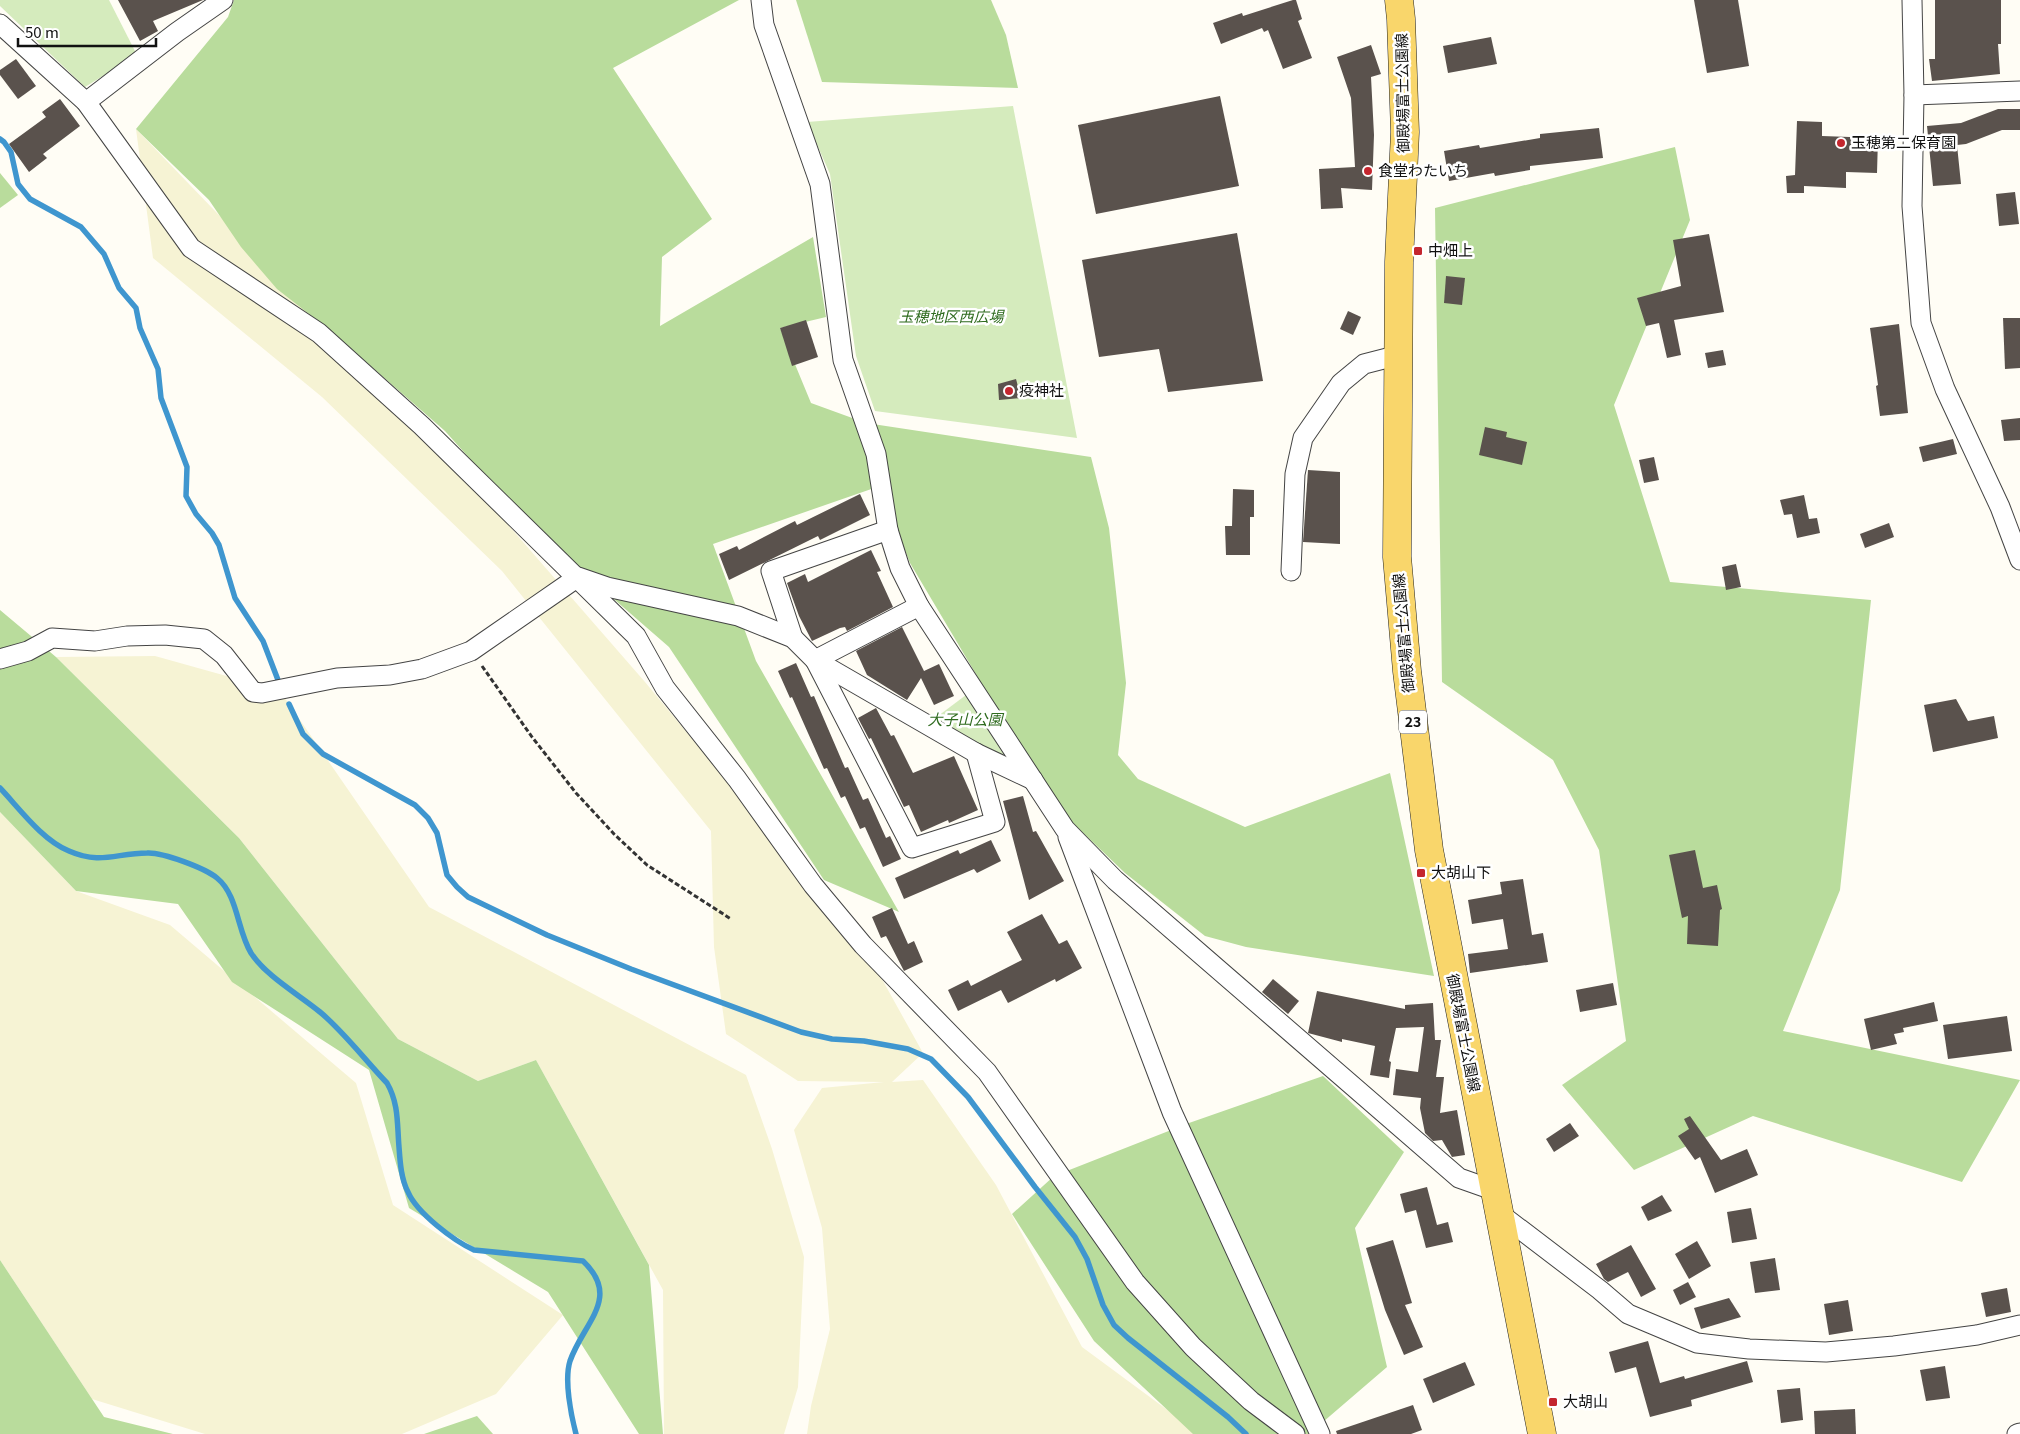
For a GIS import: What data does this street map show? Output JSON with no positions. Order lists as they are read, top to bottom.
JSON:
{
  "streets": {
    "main road": ["御殿場富士公園線", "23"]
  },
  "parks": ["玉穂地区西広場", "大子山公園"],
  "places": {
    "other": ["玉穂第二保育園", "食堂わたいち", "疫神社"],
    "transit": ["中畑上", "大胡山下", "大胡山"]
  },
  "scale_bar": "50 m"
}
